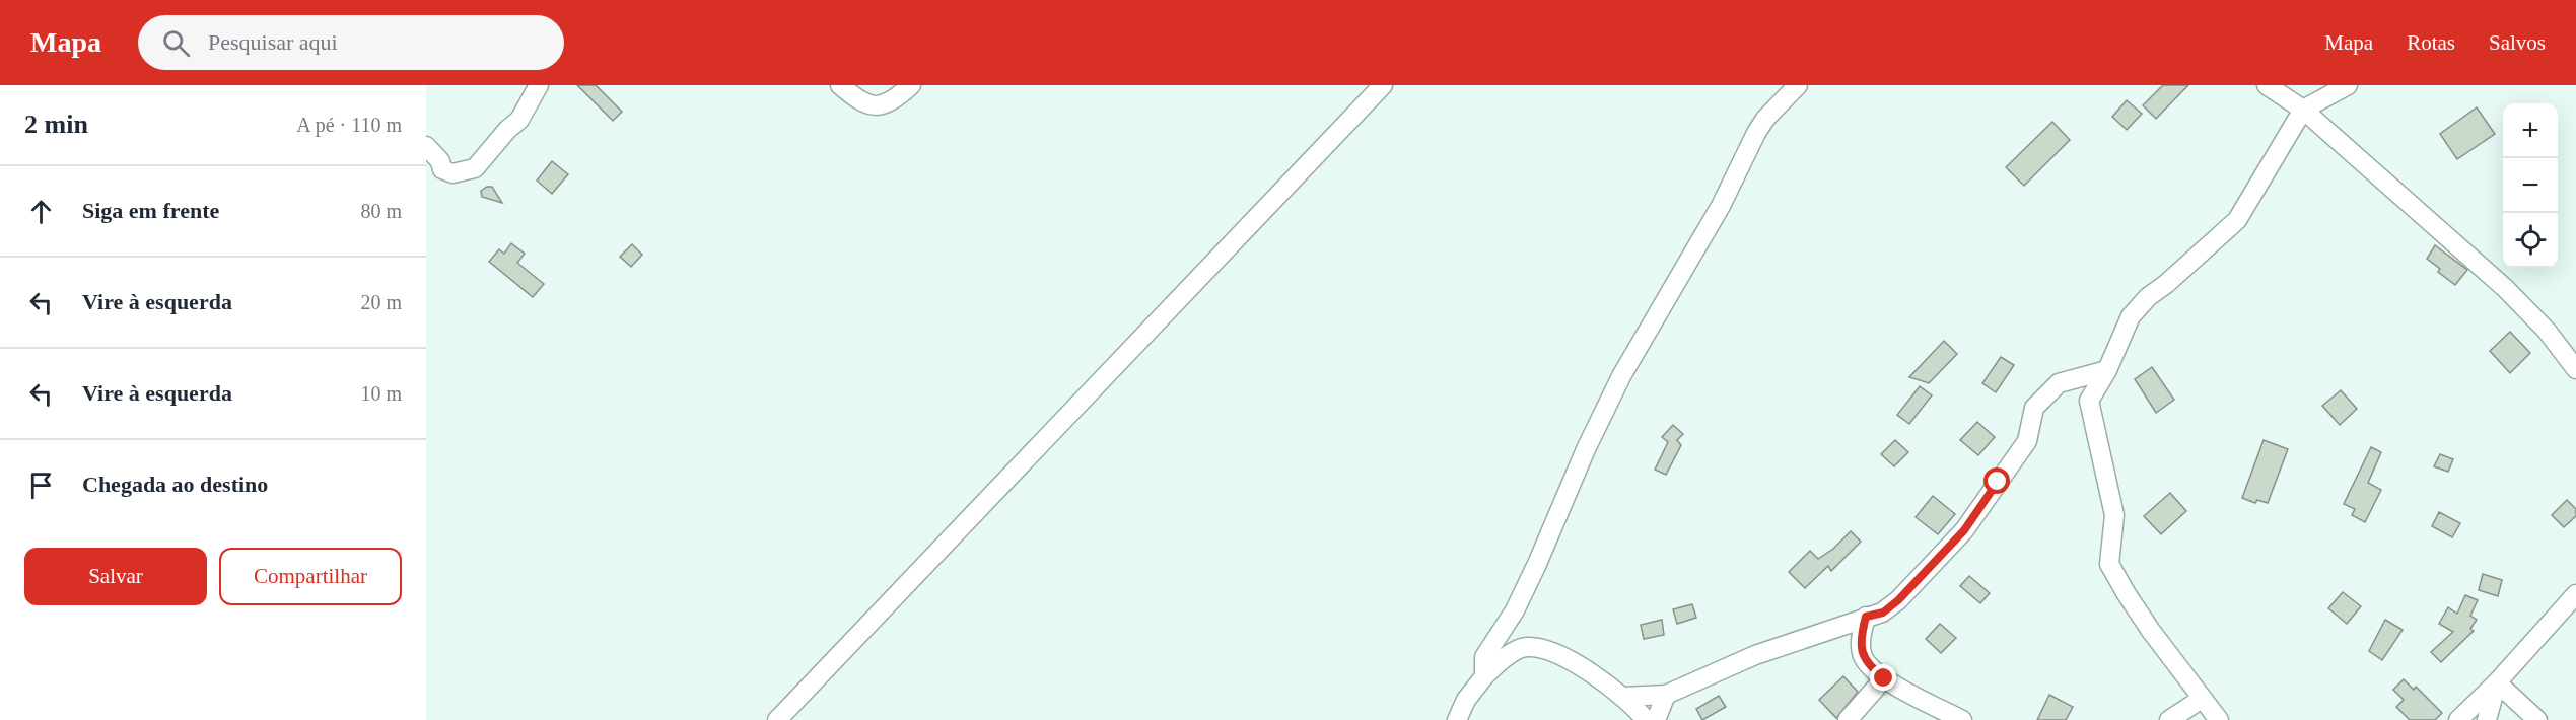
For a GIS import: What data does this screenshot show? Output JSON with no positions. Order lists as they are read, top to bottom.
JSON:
{
  "page": {
    "header": "Mapa",
    "search": "Pesquisar aqui",
    "nav": ["Mapa", "Rotas", "Salvos"],
    "heading": ["2 min", "A pé · 110 m"],
    "map_buttons": ["+", "−"],
    "list": [
      ["Siga em frente", "80 m"],
      ["Vire à esquerda", "20 m"],
      ["Vire à esquerda", "10 m"],
      "Chegada ao destino"
    ],
    "buttons": ["Salvar", "Compartilhar"]
  }
}
